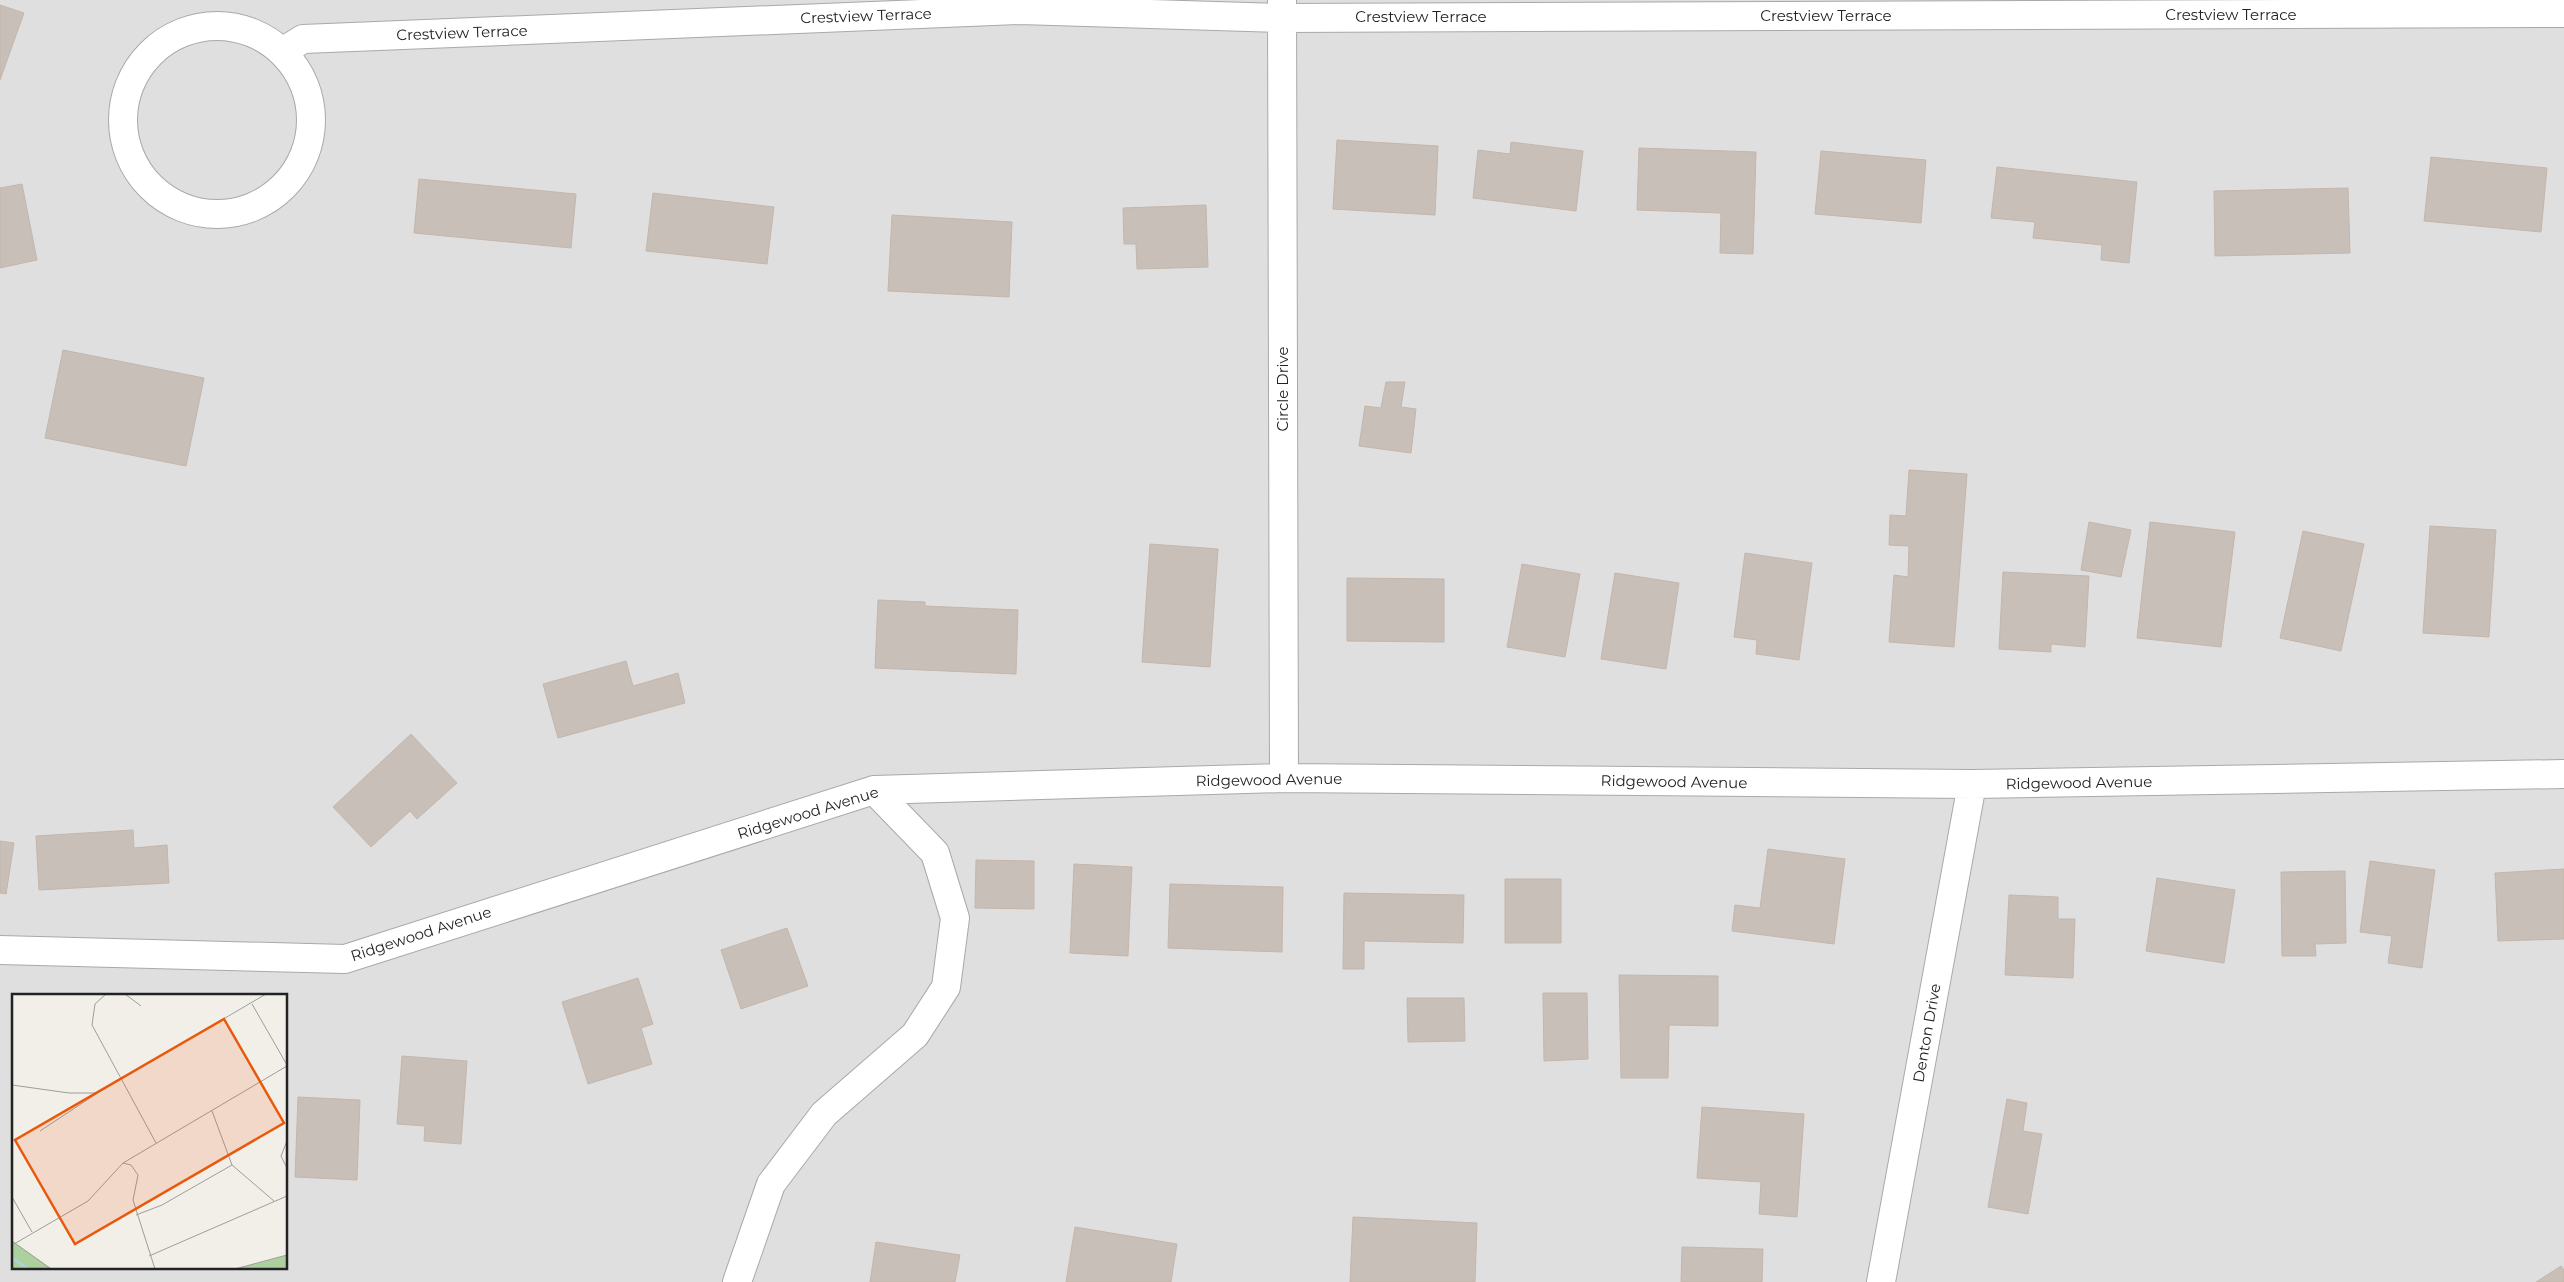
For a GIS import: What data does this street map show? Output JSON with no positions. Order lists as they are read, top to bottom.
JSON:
{
  "streets": {
    "street": [
      "Crestview Terrace",
      "Circle Drive",
      "Ridgewood Avenue",
      "Denton Drive"
    ]
  },
  "crossings": [
    ["Crestview Terrace", "Circle Drive"],
    ["Circle Drive", "Ridgewood Avenue"],
    ["Ridgewood Avenue", "Denton Drive"]
  ]
}
